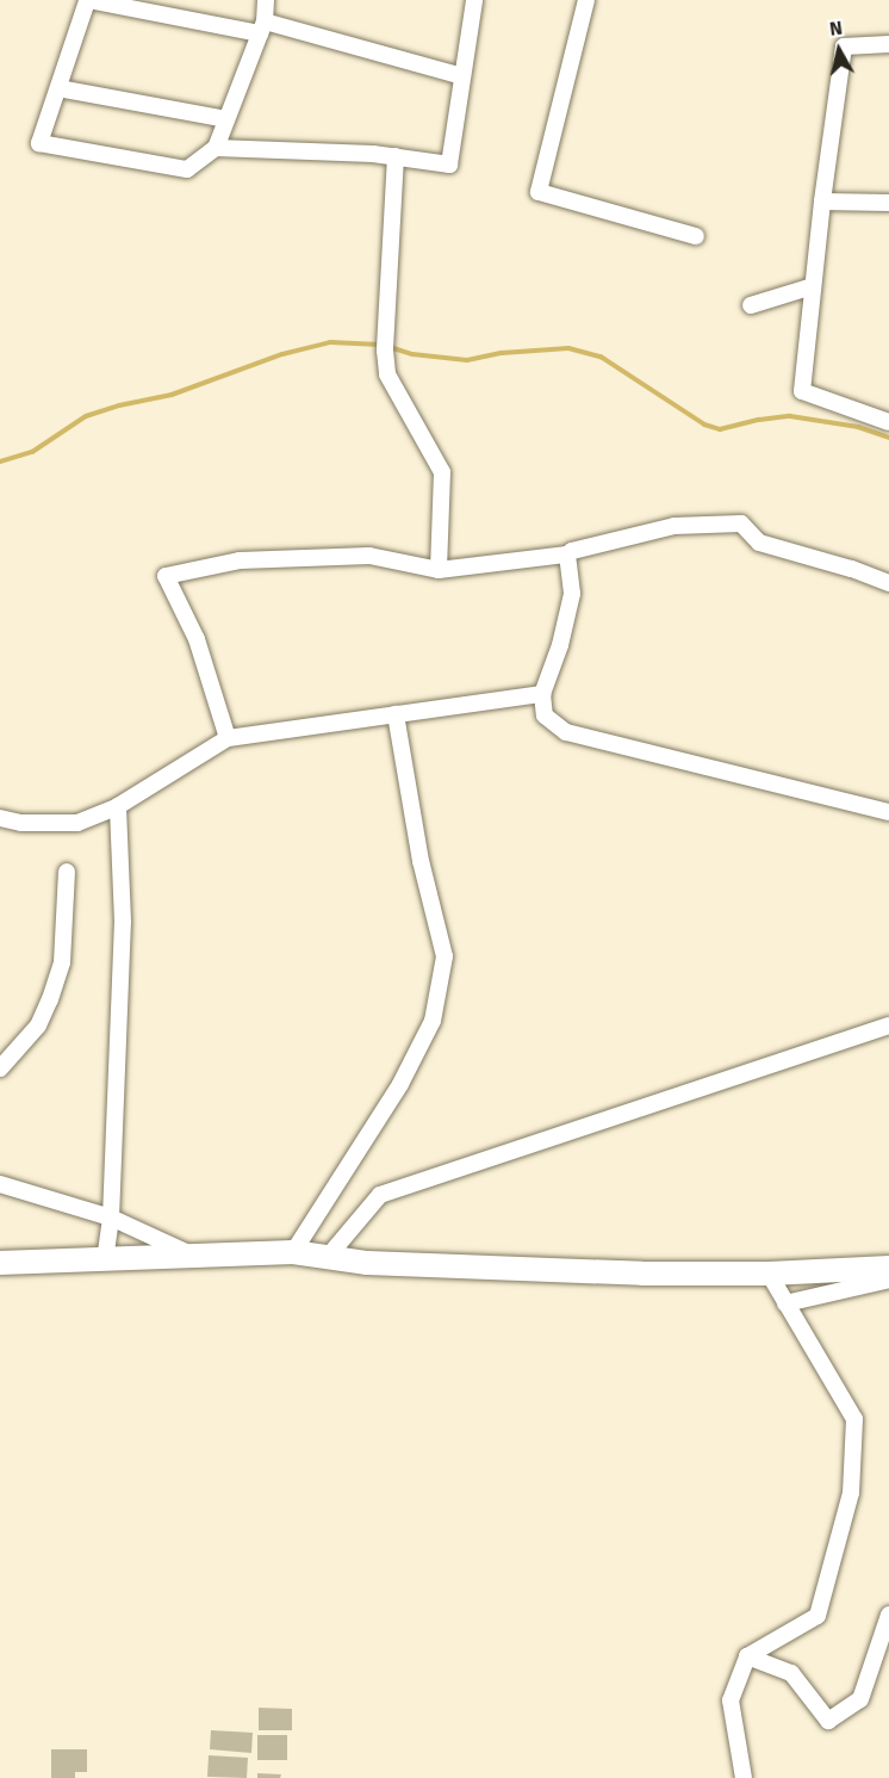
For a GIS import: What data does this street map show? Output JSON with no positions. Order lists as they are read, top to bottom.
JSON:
{
  "north": "top"
}
